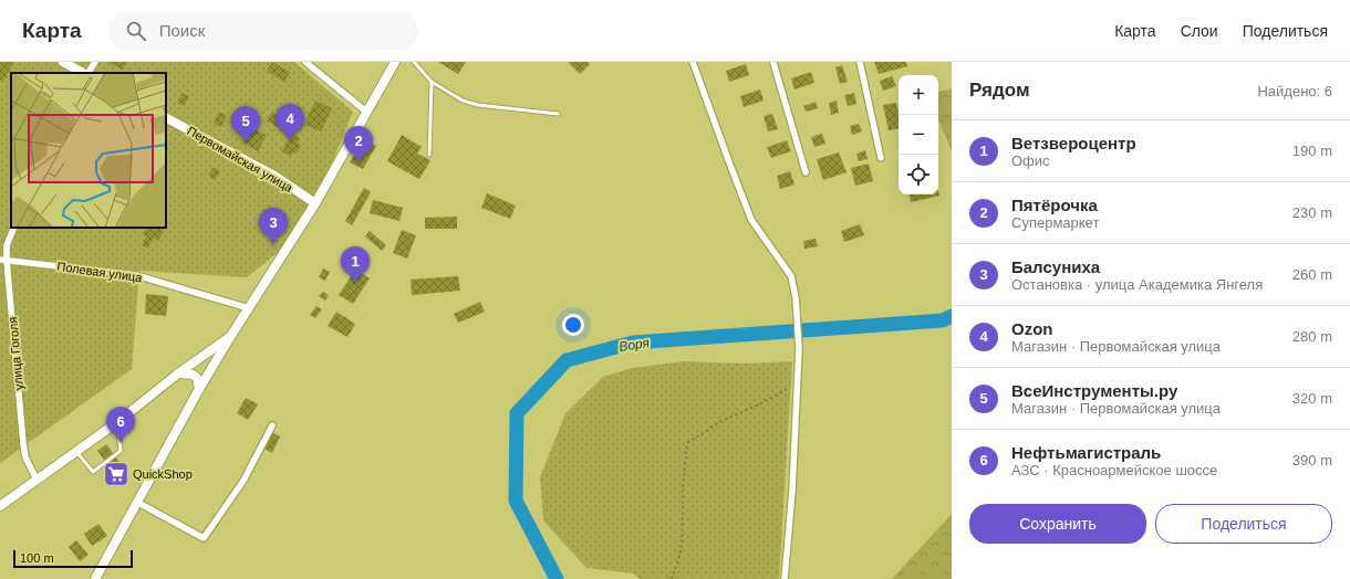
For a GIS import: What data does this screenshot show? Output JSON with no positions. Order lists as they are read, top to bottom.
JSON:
{
  "streets": {
    "main road": ["Первомайская улица"],
    "street": ["Полевая улица", "улица Гоголя"]
  },
  "crossings": [
    ["Полевая улица", "улица Гоголя"]
  ],
  "water": ["Воря"],
  "places": {
    "supermarket": ["QuickShop"]
  },
  "scale_bar": "100 m",
  "page": {
    "header": "Карта",
    "search": "Поиск",
    "nav": ["Карта", "Слои", "Поделиться"],
    "heading": ["Рядом", "Найдено: 6"],
    "map_buttons": ["+", "−"],
    "pins": [
      "4",
      "5",
      "2",
      "3",
      "1",
      "6"
    ],
    "list": [
      {
        "mark": "1",
        "name": "Ветзвероцентр",
        "note": "Офис",
        "value": "190 m"
      },
      {
        "mark": "2",
        "name": "Пятёрочка",
        "note": "Супермаркет",
        "value": "230 m"
      },
      {
        "mark": "3",
        "name": "Балсуниха",
        "note": "Остановка · улица Академика Янгеля",
        "value": "260 m"
      },
      {
        "mark": "4",
        "name": "Ozon",
        "note": "Магазин · Первомайская улица",
        "value": "280 m"
      },
      {
        "mark": "5",
        "name": "ВсеИнструменты.ру",
        "note": "Магазин · Первомайская улица",
        "value": "320 m"
      },
      {
        "mark": "6",
        "name": "Нефтьмагистраль",
        "note": "АЗС · Красноармейское шоссе",
        "value": "390 m"
      }
    ],
    "buttons": ["Сохранить", "Поделиться"],
    "scale": "100 m"
  }
}
